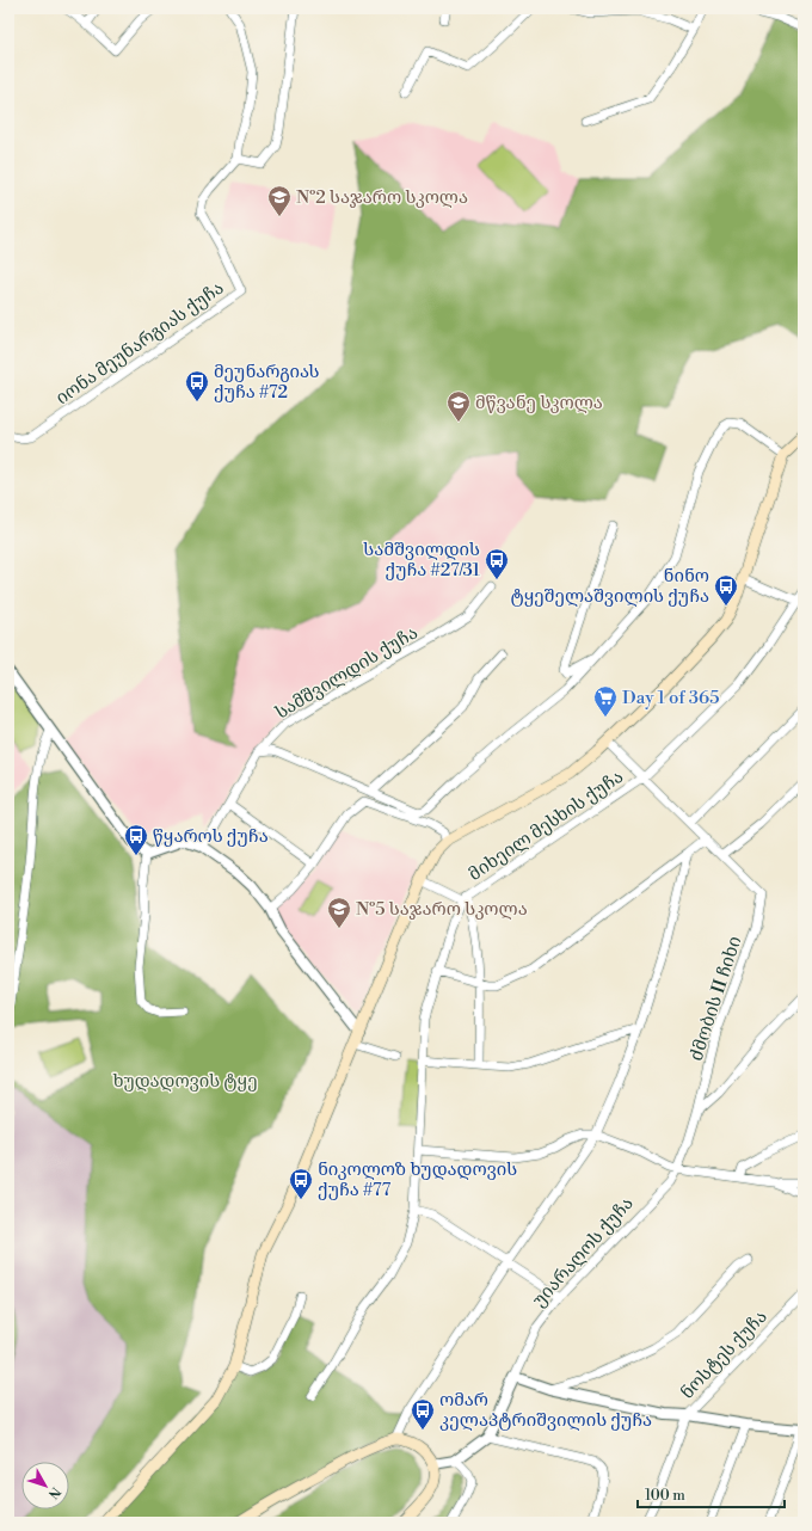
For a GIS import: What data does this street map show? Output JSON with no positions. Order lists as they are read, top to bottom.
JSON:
{
  "streets": {
    "street": [
      "იონა მეუნარგიას ქუჩა",
      "სამშვილდის ქუჩა",
      "მიხეილ მესხის ქუჩა",
      "ძმობის II ჩიხი",
      "უიარაღოს ქუჩა",
      "ნოსტეს ქუჩა"
    ]
  },
  "crossings": [
    ["ძმობის II ჩიხი", "უიარაღოს ქუჩა"]
  ],
  "parks": ["ხუდადოვის ტყე"],
  "places": {
    "school or university": ["№2 საჯარო სკოლა", "მწვანე სკოლა", "№5 საჯარო სკოლა"],
    "bus stop": [
      "მეუნარგიას ქუჩა #72",
      "სამშვილდის ქუჩა #27/31",
      "ნინო ტყეშელაშვილის ქუჩა",
      "წყაროს ქუჩა",
      "ნიკოლოზ ხუდადოვის ქუჩა #77",
      "ომარ კელაპტრიშვილის ქუჩა"
    ],
    "supermarket": ["Day 1 of 365"]
  },
  "scale_bar": "100 m",
  "north": "bottom right"
}
